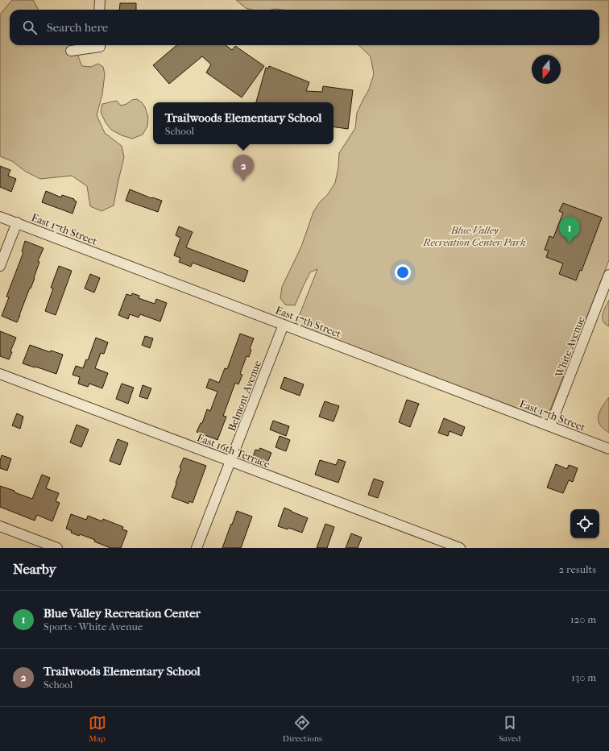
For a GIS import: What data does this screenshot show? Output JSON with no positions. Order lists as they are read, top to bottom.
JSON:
{
  "streets": {
    "street": [
      "East 17th Street",
      "White Avenue",
      "Belmont Avenue",
      "East 16th Terrace"
    ]
  },
  "crossings": [
    ["East 17th Street", "White Avenue"],
    ["East 17th Street", "Belmont Avenue"],
    ["Belmont Avenue", "East 16th Terrace"]
  ],
  "parks": ["Blue Valley Recreation Center Park"],
  "north": "bottom",
  "page": {
    "search": "Search here",
    "popup": ["Trailwoods Elementary School", "School"],
    "pins": ["2", "1"],
    "heading": ["Nearby", "2 results"],
    "list": [
      {
        "mark": "1",
        "name": "Blue Valley Recreation Center",
        "note": "Sports · White Avenue",
        "value": "120 m"
      },
      {
        "mark": "2",
        "name": "Trailwoods Elementary School",
        "note": "School",
        "value": "130 m"
      }
    ],
    "nav": ["Map", "Directions", "Saved"]
  }
}
